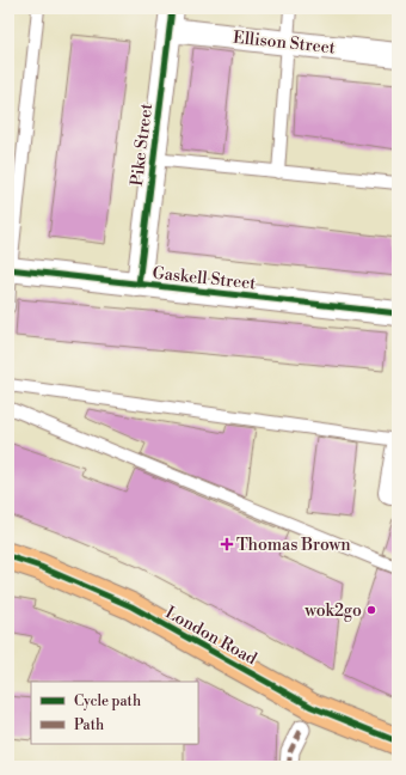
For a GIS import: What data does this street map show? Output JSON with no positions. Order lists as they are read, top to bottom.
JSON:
{
  "streets": {
    "highway": ["London Road"],
    "street": ["Ellison Street", "Pike Street", "Gaskell Street"]
  },
  "crossings": [
    ["Ellison Street", "Pike Street"],
    ["Pike Street", "Gaskell Street"]
  ],
  "places": {
    "health": ["Thomas Brown"],
    "other": ["wok2go"]
  },
  "legend": ["Cycle path", "Path"]
}
